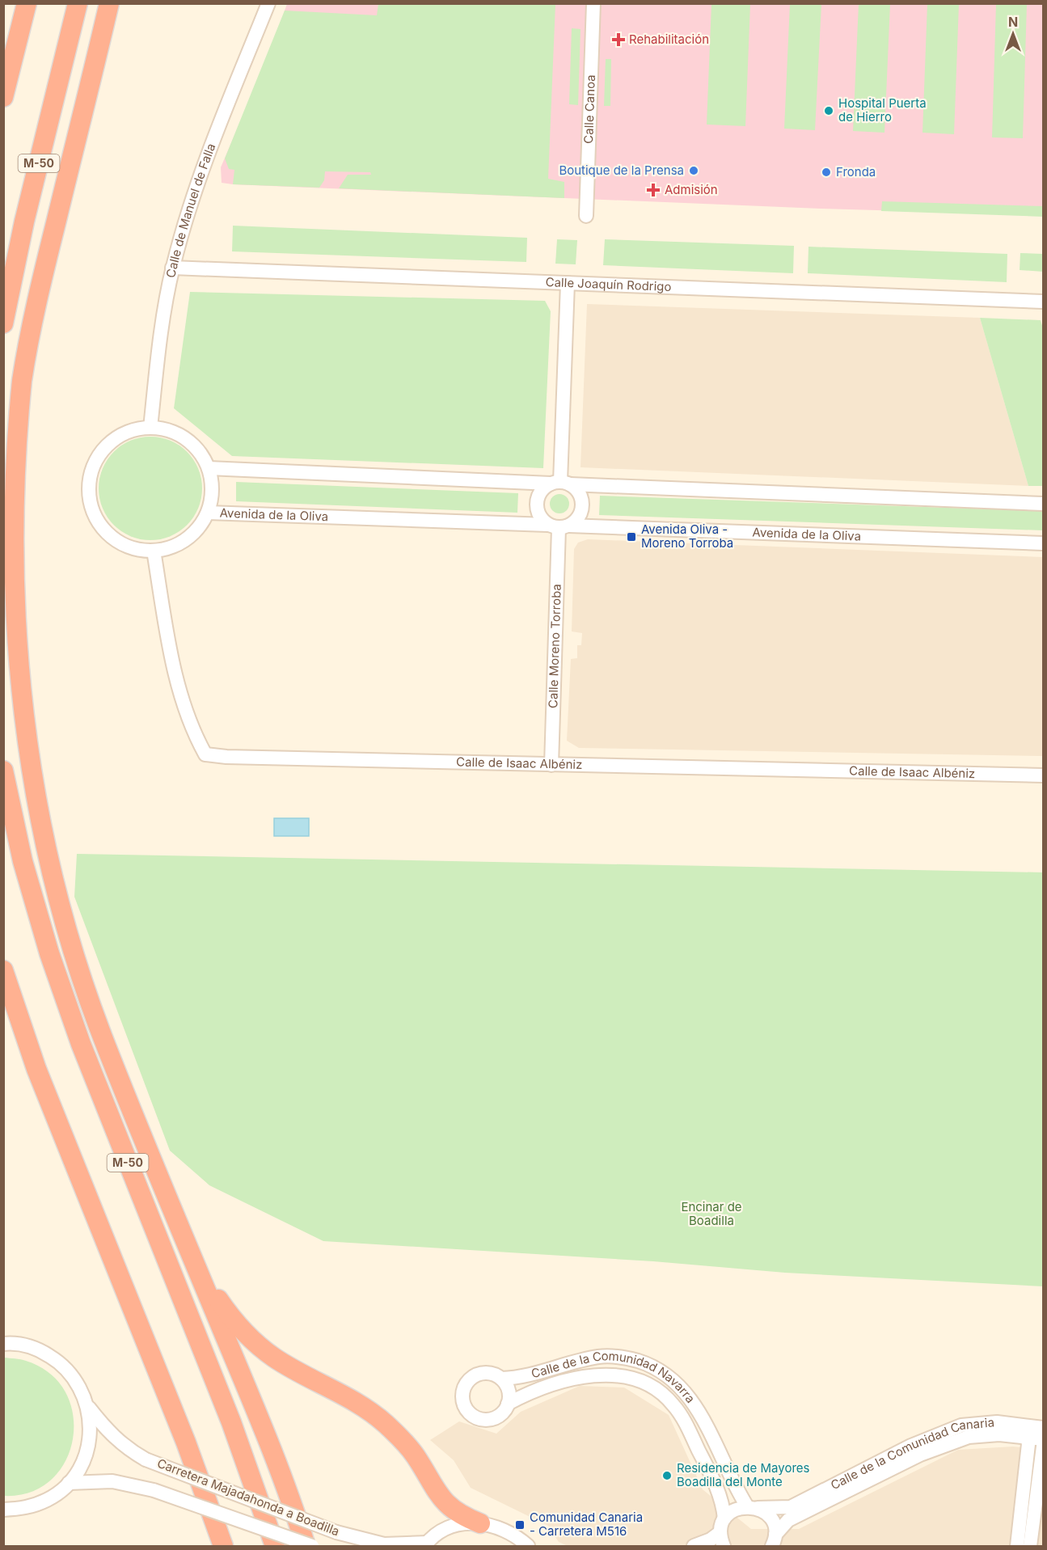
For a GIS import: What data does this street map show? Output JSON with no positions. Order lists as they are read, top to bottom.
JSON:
{
  "streets": {
    "highway": ["M-50"],
    "street": [
      "Calle Canoa",
      "Calle de Manuel de Falla",
      "Calle Joaquín Rodrigo",
      "Avenida de la Oliva",
      "Calle Moreno Torroba",
      "Calle de Isaac Albéniz",
      "Calle de la Comunidad Navarra",
      "Calle de la Comunidad Canaria",
      "Carretera Majadahonda a Boadilla"
    ]
  },
  "crossings": [
    ["Calle de Manuel de Falla", "Calle Joaquín Rodrigo"],
    ["Calle de Manuel de Falla", "Avenida de la Oliva"],
    ["Calle de Manuel de Falla", "Calle de Isaac Albéniz"],
    ["Avenida de la Oliva", "Calle Moreno Torroba"],
    ["Avenida de la Oliva", "Calle de Isaac Albéniz"],
    ["Calle Moreno Torroba", "Calle de Isaac Albéniz"],
    ["Calle de la Comunidad Navarra", "Calle de la Comunidad Canaria"]
  ],
  "parks": ["Encinar de Boadilla"],
  "places": {
    "health": ["Rehabilitación", "Admisión"],
    "other": [
      "Hospital Puerta de Hierro",
      "Boutique de la Prensa",
      "Fronda",
      "Residencia de Mayores Boadilla del Monte"
    ],
    "transit": ["Avenida Oliva - Moreno Torroba", "Comunidad Canaria - Carretera M516"]
  },
  "north": "top"
}
